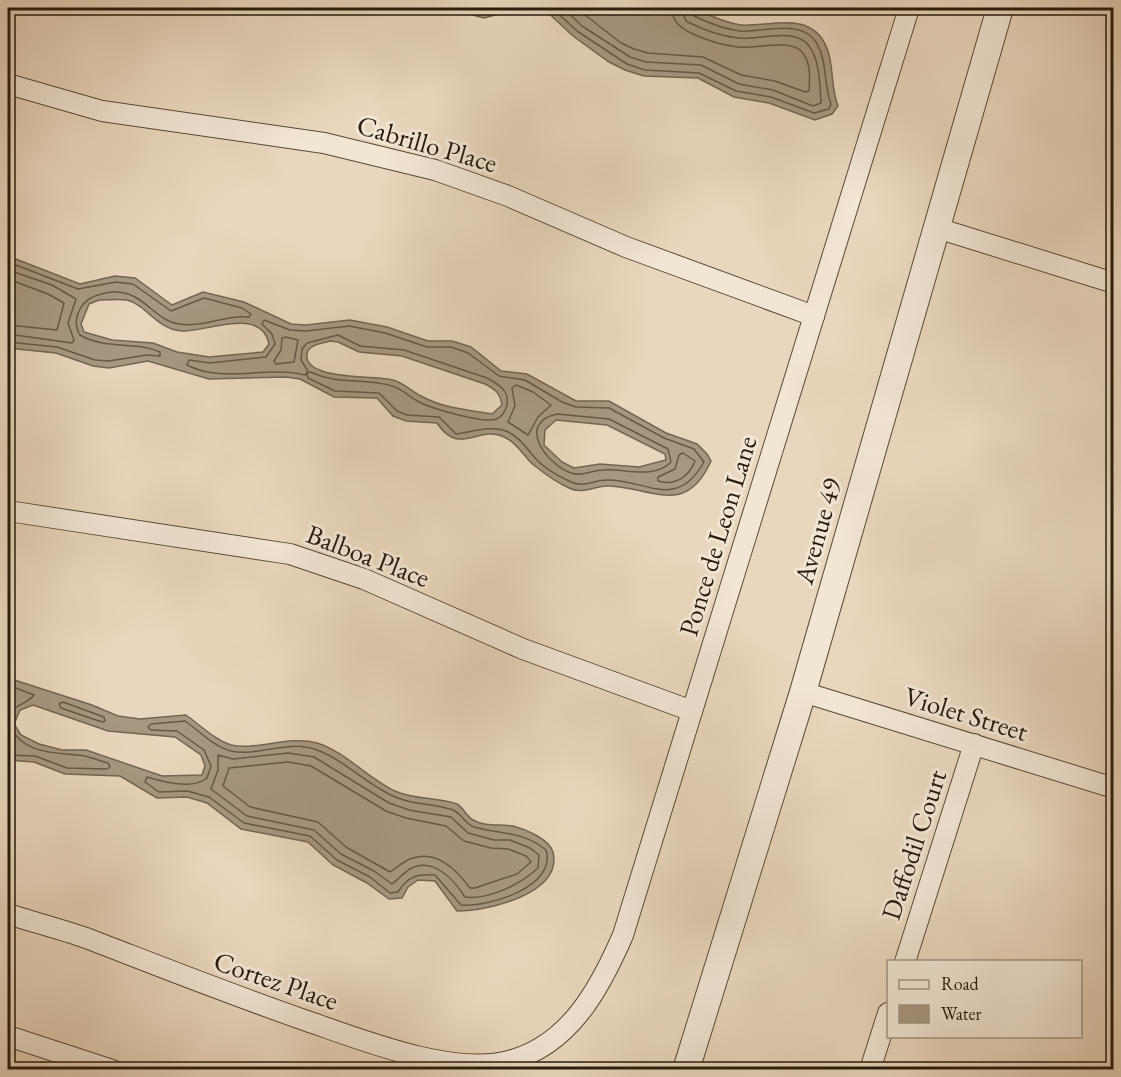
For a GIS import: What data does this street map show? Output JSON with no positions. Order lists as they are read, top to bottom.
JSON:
{
  "streets": {
    "street": [
      "Cabrillo Place",
      "Avenue 49",
      "Ponce de Leon Lane",
      "Balboa Place",
      "Violet Street",
      "Daffodil Court",
      "Cortez Place"
    ]
  },
  "crossings": [
    ["Cabrillo Place", "Ponce de Leon Lane"],
    ["Avenue 49", "Violet Street"],
    ["Ponce de Leon Lane", "Balboa Place"],
    ["Ponce de Leon Lane", "Cortez Place"],
    ["Violet Street", "Daffodil Court"]
  ],
  "legend": ["Road", "Water"]
}
